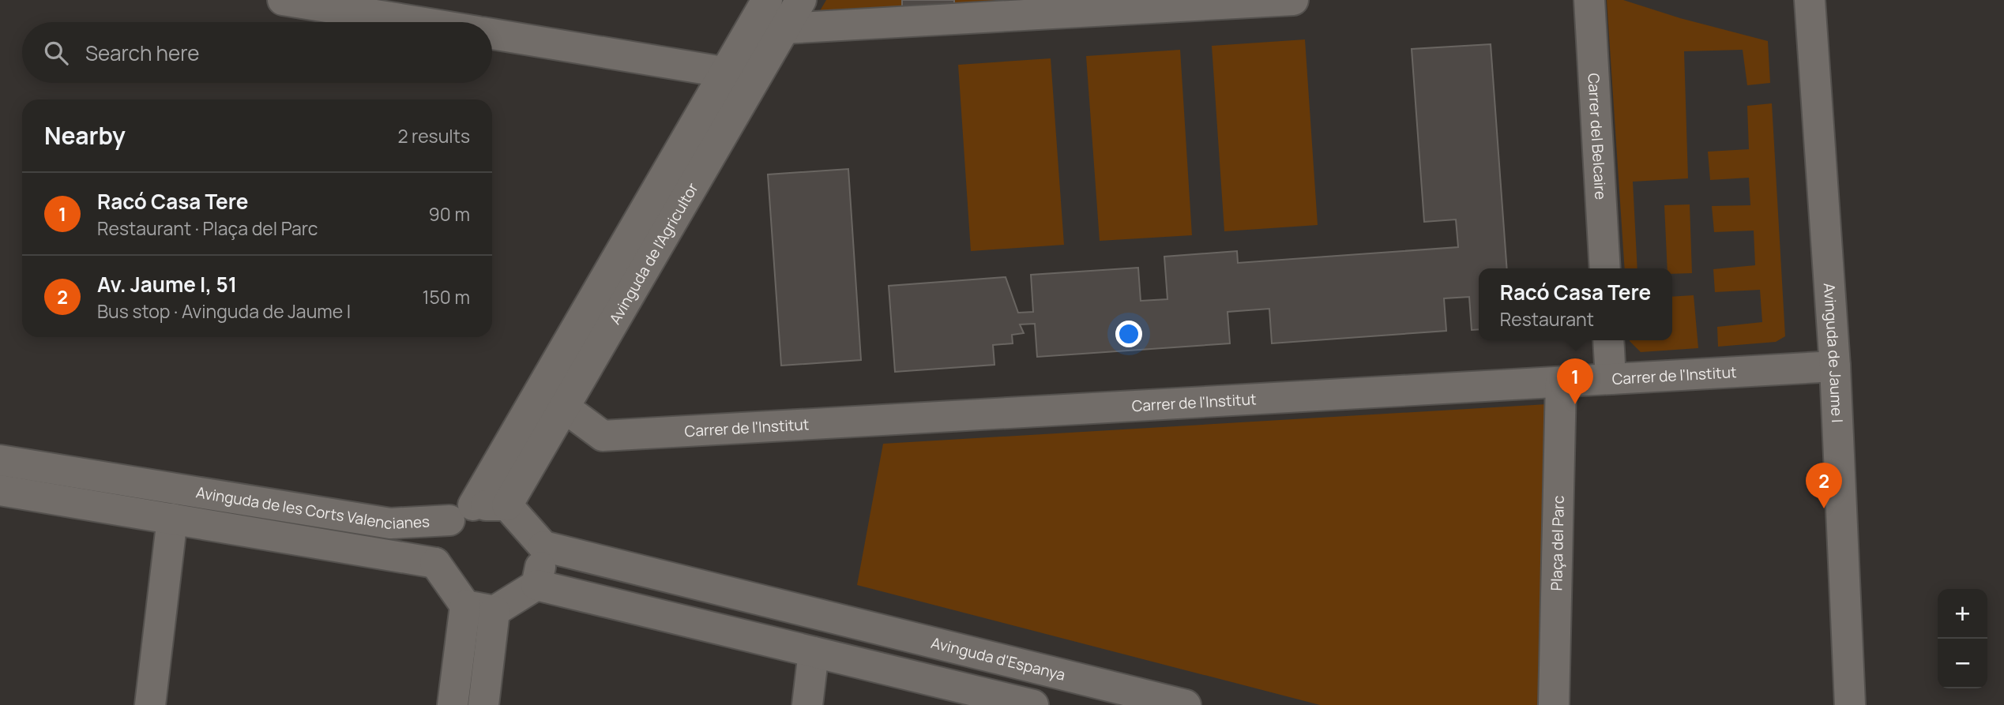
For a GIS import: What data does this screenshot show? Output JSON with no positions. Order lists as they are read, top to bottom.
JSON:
{
  "streets": {
    "street": [
      "Carrer del Belcaire",
      "Avinguda de l'Agricultor",
      "Avinguda de Jaume I",
      "Carrer de l'Institut",
      "Avinguda de les Corts Valencianes",
      "Plaça del Parc",
      "Avinguda d'Espanya"
    ]
  },
  "crossings": [
    ["Avinguda de l'Agricultor", "Carrer de l'Institut"],
    ["Avinguda de l'Agricultor", "Avinguda de les Corts Valencianes"],
    ["Avinguda de l'Agricultor", "Avinguda d'Espanya"],
    ["Avinguda de Jaume I", "Carrer de l'Institut"],
    ["Carrer de l'Institut", "Plaça del Parc"],
    ["Avinguda de les Corts Valencianes", "Avinguda d'Espanya"]
  ],
  "page": {
    "search": "Search here",
    "heading": ["Nearby", "2 results"],
    "list": [
      {
        "mark": "1",
        "name": "Racó Casa Tere",
        "note": "Restaurant · Plaça del Parc",
        "value": "90 m"
      },
      {
        "mark": "2",
        "name": "Av. Jaume I, 51",
        "note": "Bus stop · Avinguda de Jaume I",
        "value": "150 m"
      }
    ],
    "popup": ["Racó Casa Tere", "Restaurant"],
    "pins": ["1", "2"],
    "map_buttons": ["+", "−"]
  }
}
